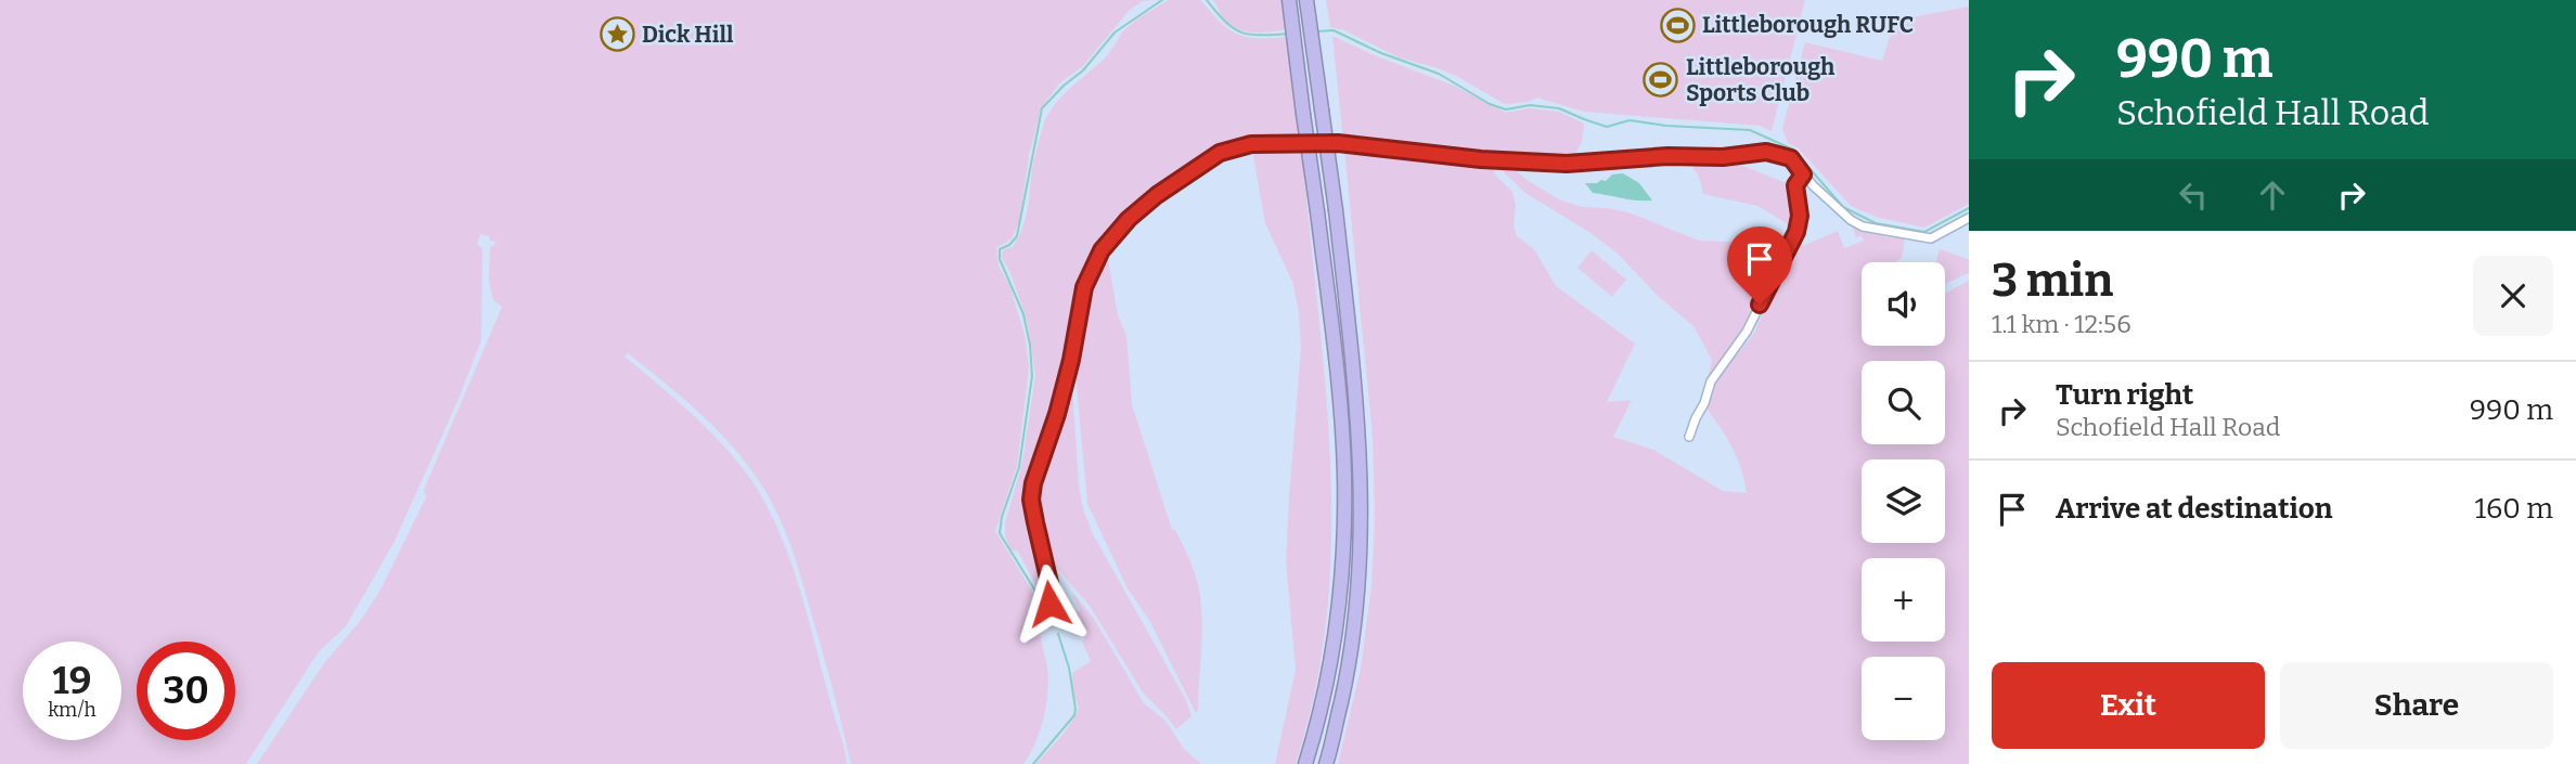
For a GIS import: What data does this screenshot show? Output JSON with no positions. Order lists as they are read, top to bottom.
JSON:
{
  "places": {
    "sports": ["Littleborough RUFC", "Littleborough Sports Club"],
    "place": ["Dick Hill"]
  },
  "page": {
    "turn": ["990 m", "Schofield Hall Road"],
    "heading": ["3 min", "1.1 km · 12:56"],
    "map_buttons": ["+", "−"],
    "list": [
      {
        "name": "Turn right",
        "note": "Schofield Hall Road",
        "value": "990 m"
      },
      {
        "name": "Arrive at destination",
        "value": "160 m"
      }
    ],
    "speed": "19 km/h",
    "limit": "30",
    "buttons": ["Exit", "Share"]
  }
}
